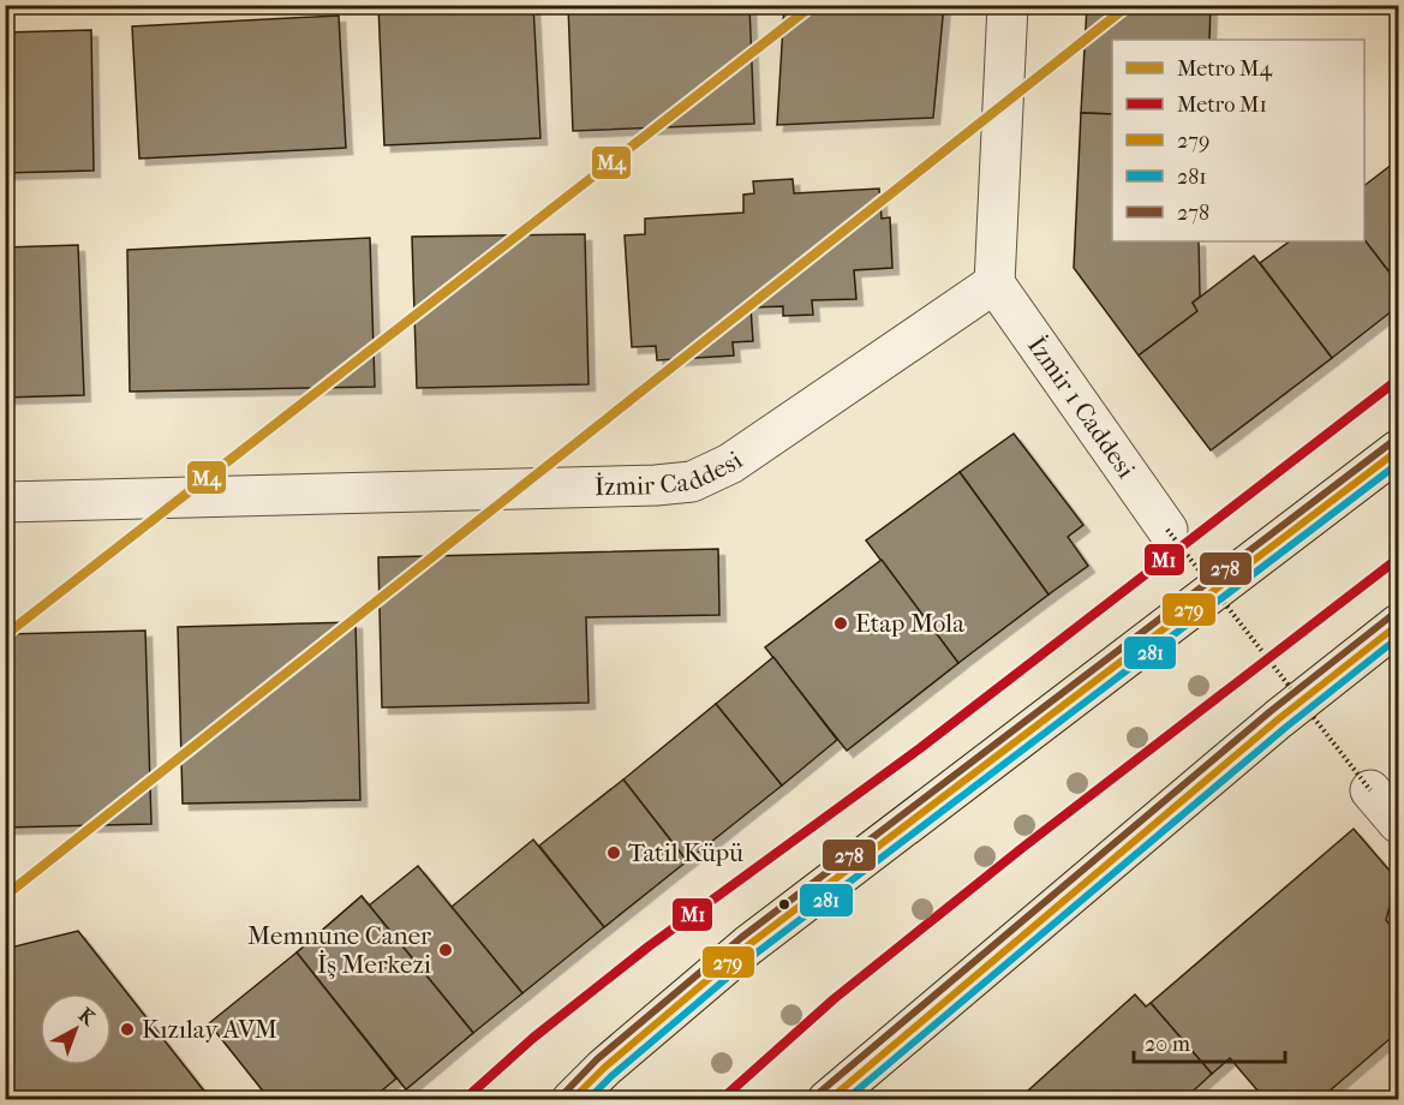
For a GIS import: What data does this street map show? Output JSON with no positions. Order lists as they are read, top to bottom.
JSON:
{
  "streets": {
    "street": ["İzmir 1 Caddesi", "İzmir Caddesi"]
  },
  "crossings": [
    ["İzmir 1 Caddesi", "İzmir Caddesi"]
  ],
  "places": [
    "Etap Mola",
    "Tatil Küpü",
    "Memnune Caner İş Merkezi",
    "Kızılay AVM"
  ],
  "lines": [
    "metro line M4",
    "metro line M1",
    "transit line 278",
    "transit line 279",
    "transit line 281"
  ],
  "legend": [
    "Metro M4",
    "Metro M1",
    "279",
    "281",
    "278"
  ],
  "scale_bar": "20 m",
  "north": "top right"
}
